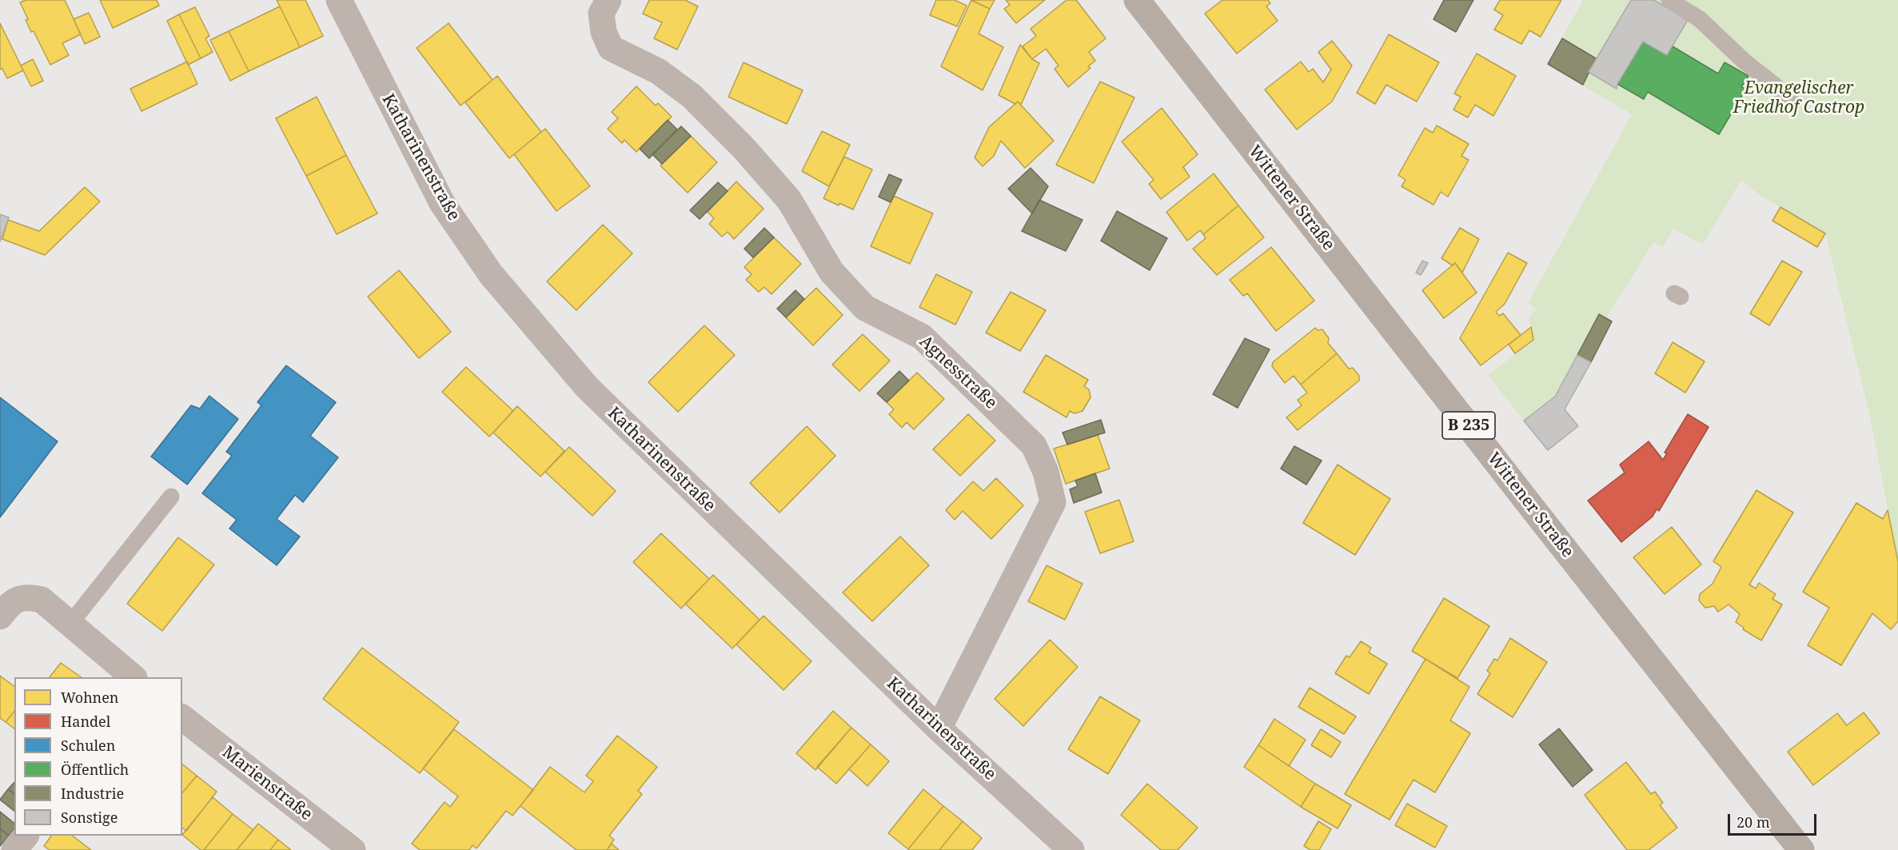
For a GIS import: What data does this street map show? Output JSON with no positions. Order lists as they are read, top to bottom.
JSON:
{
  "streets": {
    "main road": ["Wittener Straße", "B 235"],
    "street": ["Katharinenstraße", "Agnesstraße", "Marienstraße"]
  },
  "crossings": [
    ["Katharinenstraße", "Agnesstraße"]
  ],
  "parks": ["Evangelischer Friedhof Castrop"],
  "legend": [
    "Wohnen",
    "Handel",
    "Schulen",
    "Öffentlich",
    "Industrie",
    "Sonstige"
  ],
  "scale_bar": "20 m"
}
